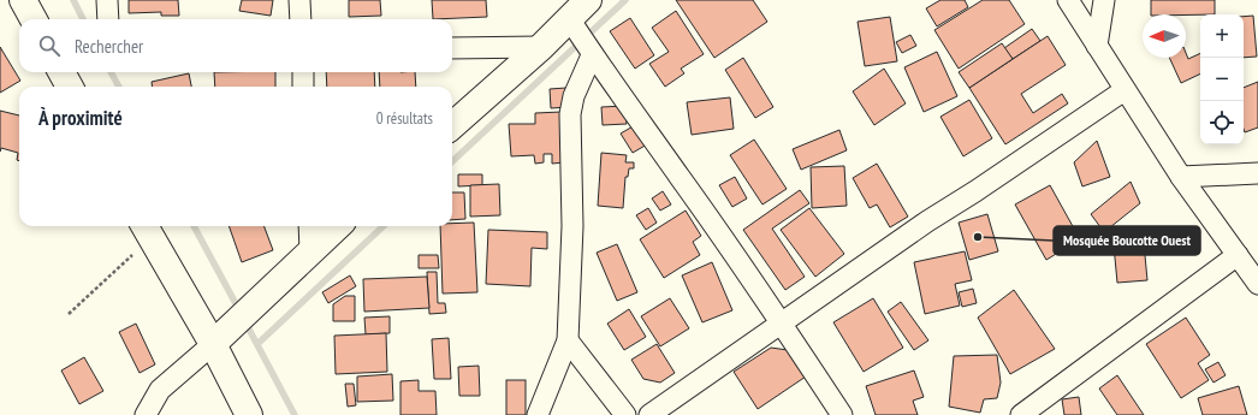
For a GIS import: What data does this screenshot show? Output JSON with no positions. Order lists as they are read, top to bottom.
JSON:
{
  "places": ["Mosquée Boucotte Ouest"],
  "north": "left",
  "page": {
    "map_buttons": ["+", "−"],
    "search": "Rechercher",
    "heading": ["À proximité", "0 résultats"]
  }
}
